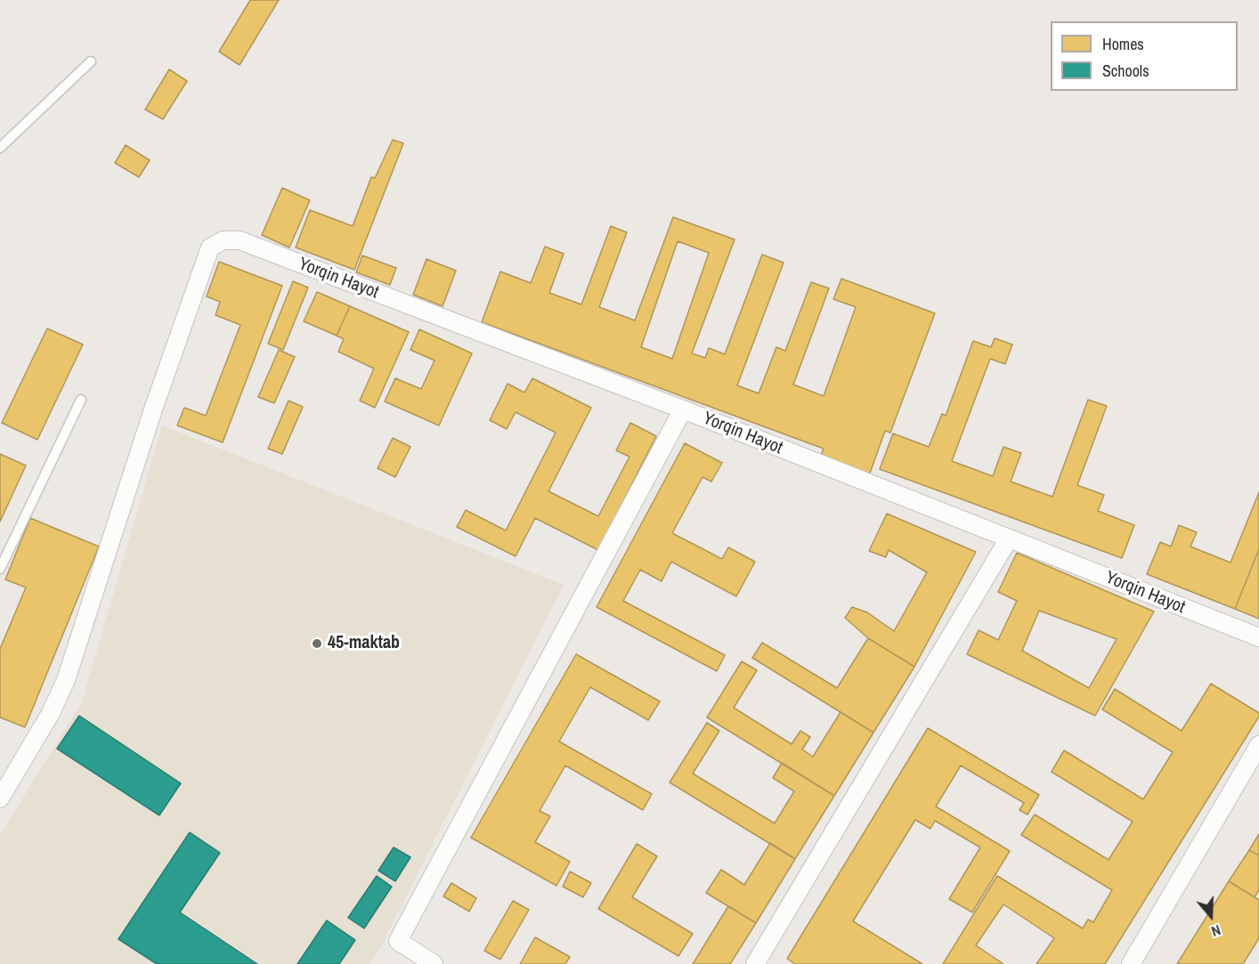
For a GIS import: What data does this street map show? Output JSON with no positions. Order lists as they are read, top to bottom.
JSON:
{
  "streets": {
    "street": ["Yorqin Hayot"]
  },
  "places": ["45-maktab"],
  "legend": ["Homes", "Schools"],
  "north": "bottom"
}
